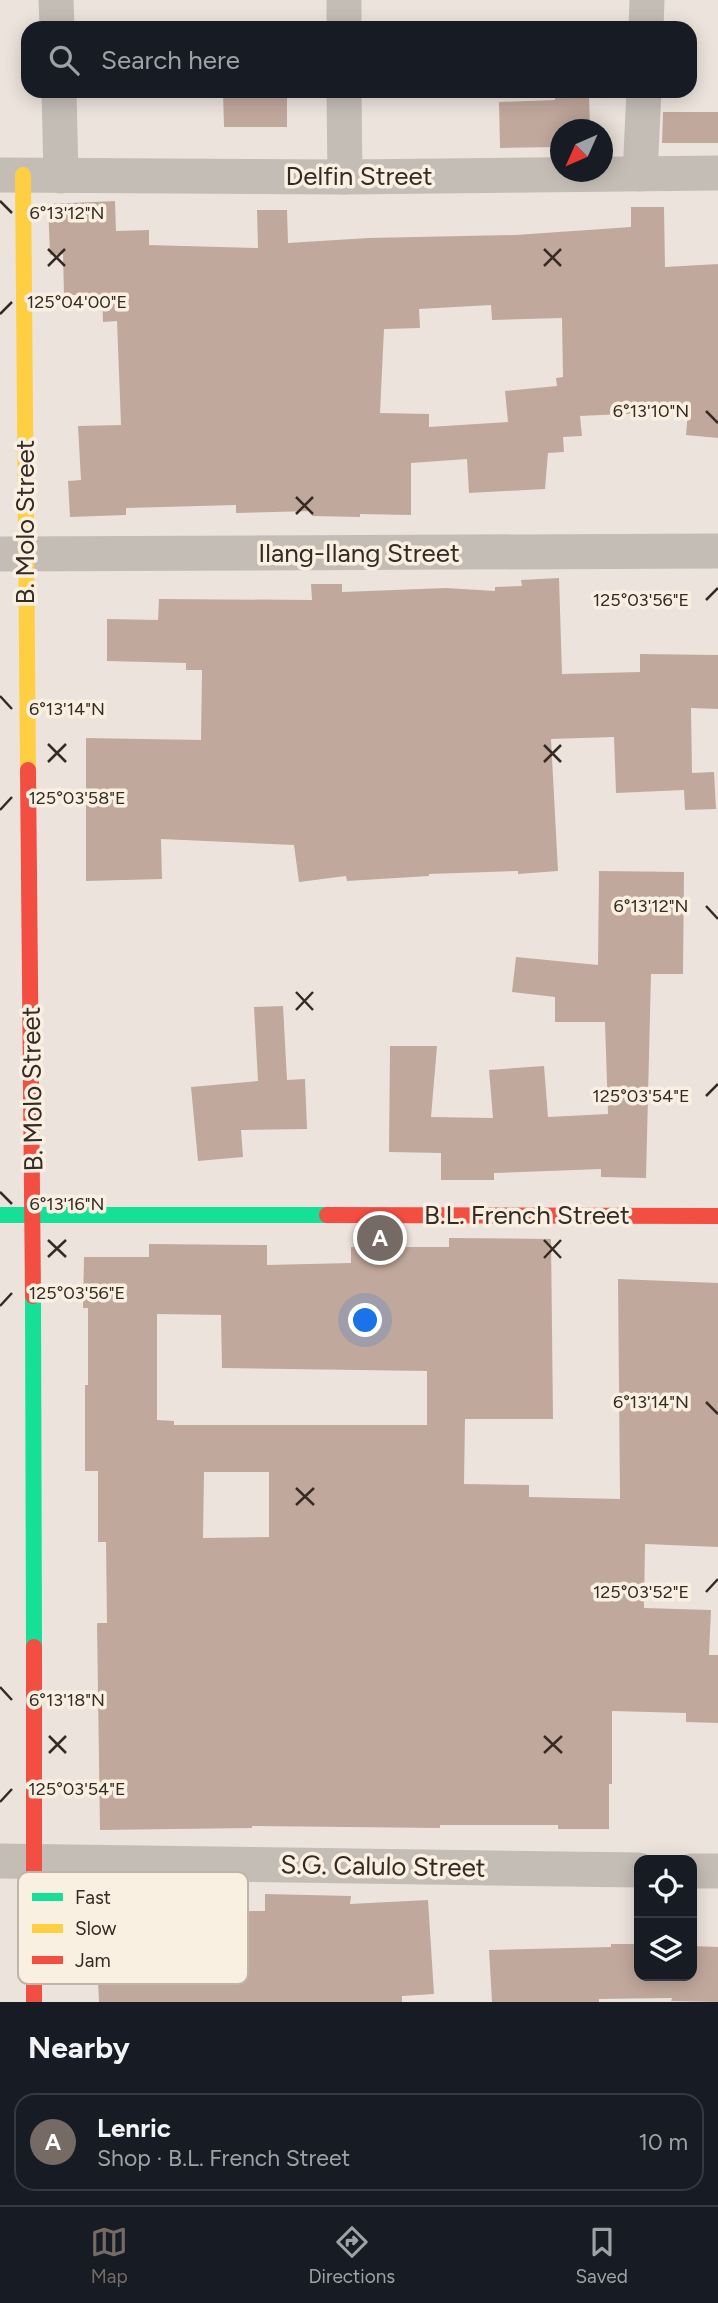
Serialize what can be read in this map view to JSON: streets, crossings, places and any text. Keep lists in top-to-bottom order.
{
  "streets": {
    "street": [
      "Delfin Street",
      "B. Molo Street",
      "Ilang-Ilang Street",
      "B.L. French Street",
      "S.G. Calulo Street"
    ]
  },
  "crossings": [
    ["Delfin Street", "B. Molo Street"],
    ["B. Molo Street", "Ilang-Ilang Street"],
    ["B. Molo Street", "B.L. French Street"],
    ["B. Molo Street", "S.G. Calulo Street"]
  ],
  "legend": ["Fast", "Slow", "Jam"],
  "north": "bottom left",
  "page": {
    "search": "Search here",
    "pins": "A",
    "heading": "Nearby",
    "list": [
      {
        "mark": "A",
        "name": "Lenric",
        "note": "Shop · B.L. French Street",
        "value": "10 m"
      }
    ],
    "nav": ["Map", "Directions", "Saved"]
  },
  "coordinates": [
    "6°13'12\"N",
    "125°04'00\"E",
    "6°13'10\"N",
    "125°03'56\"E",
    "6°13'14\"N",
    "125°03'58\"E",
    "125°03'54\"E",
    "6°13'16\"N",
    "125°03'52\"E",
    "6°13'18\"N"
  ]
}
